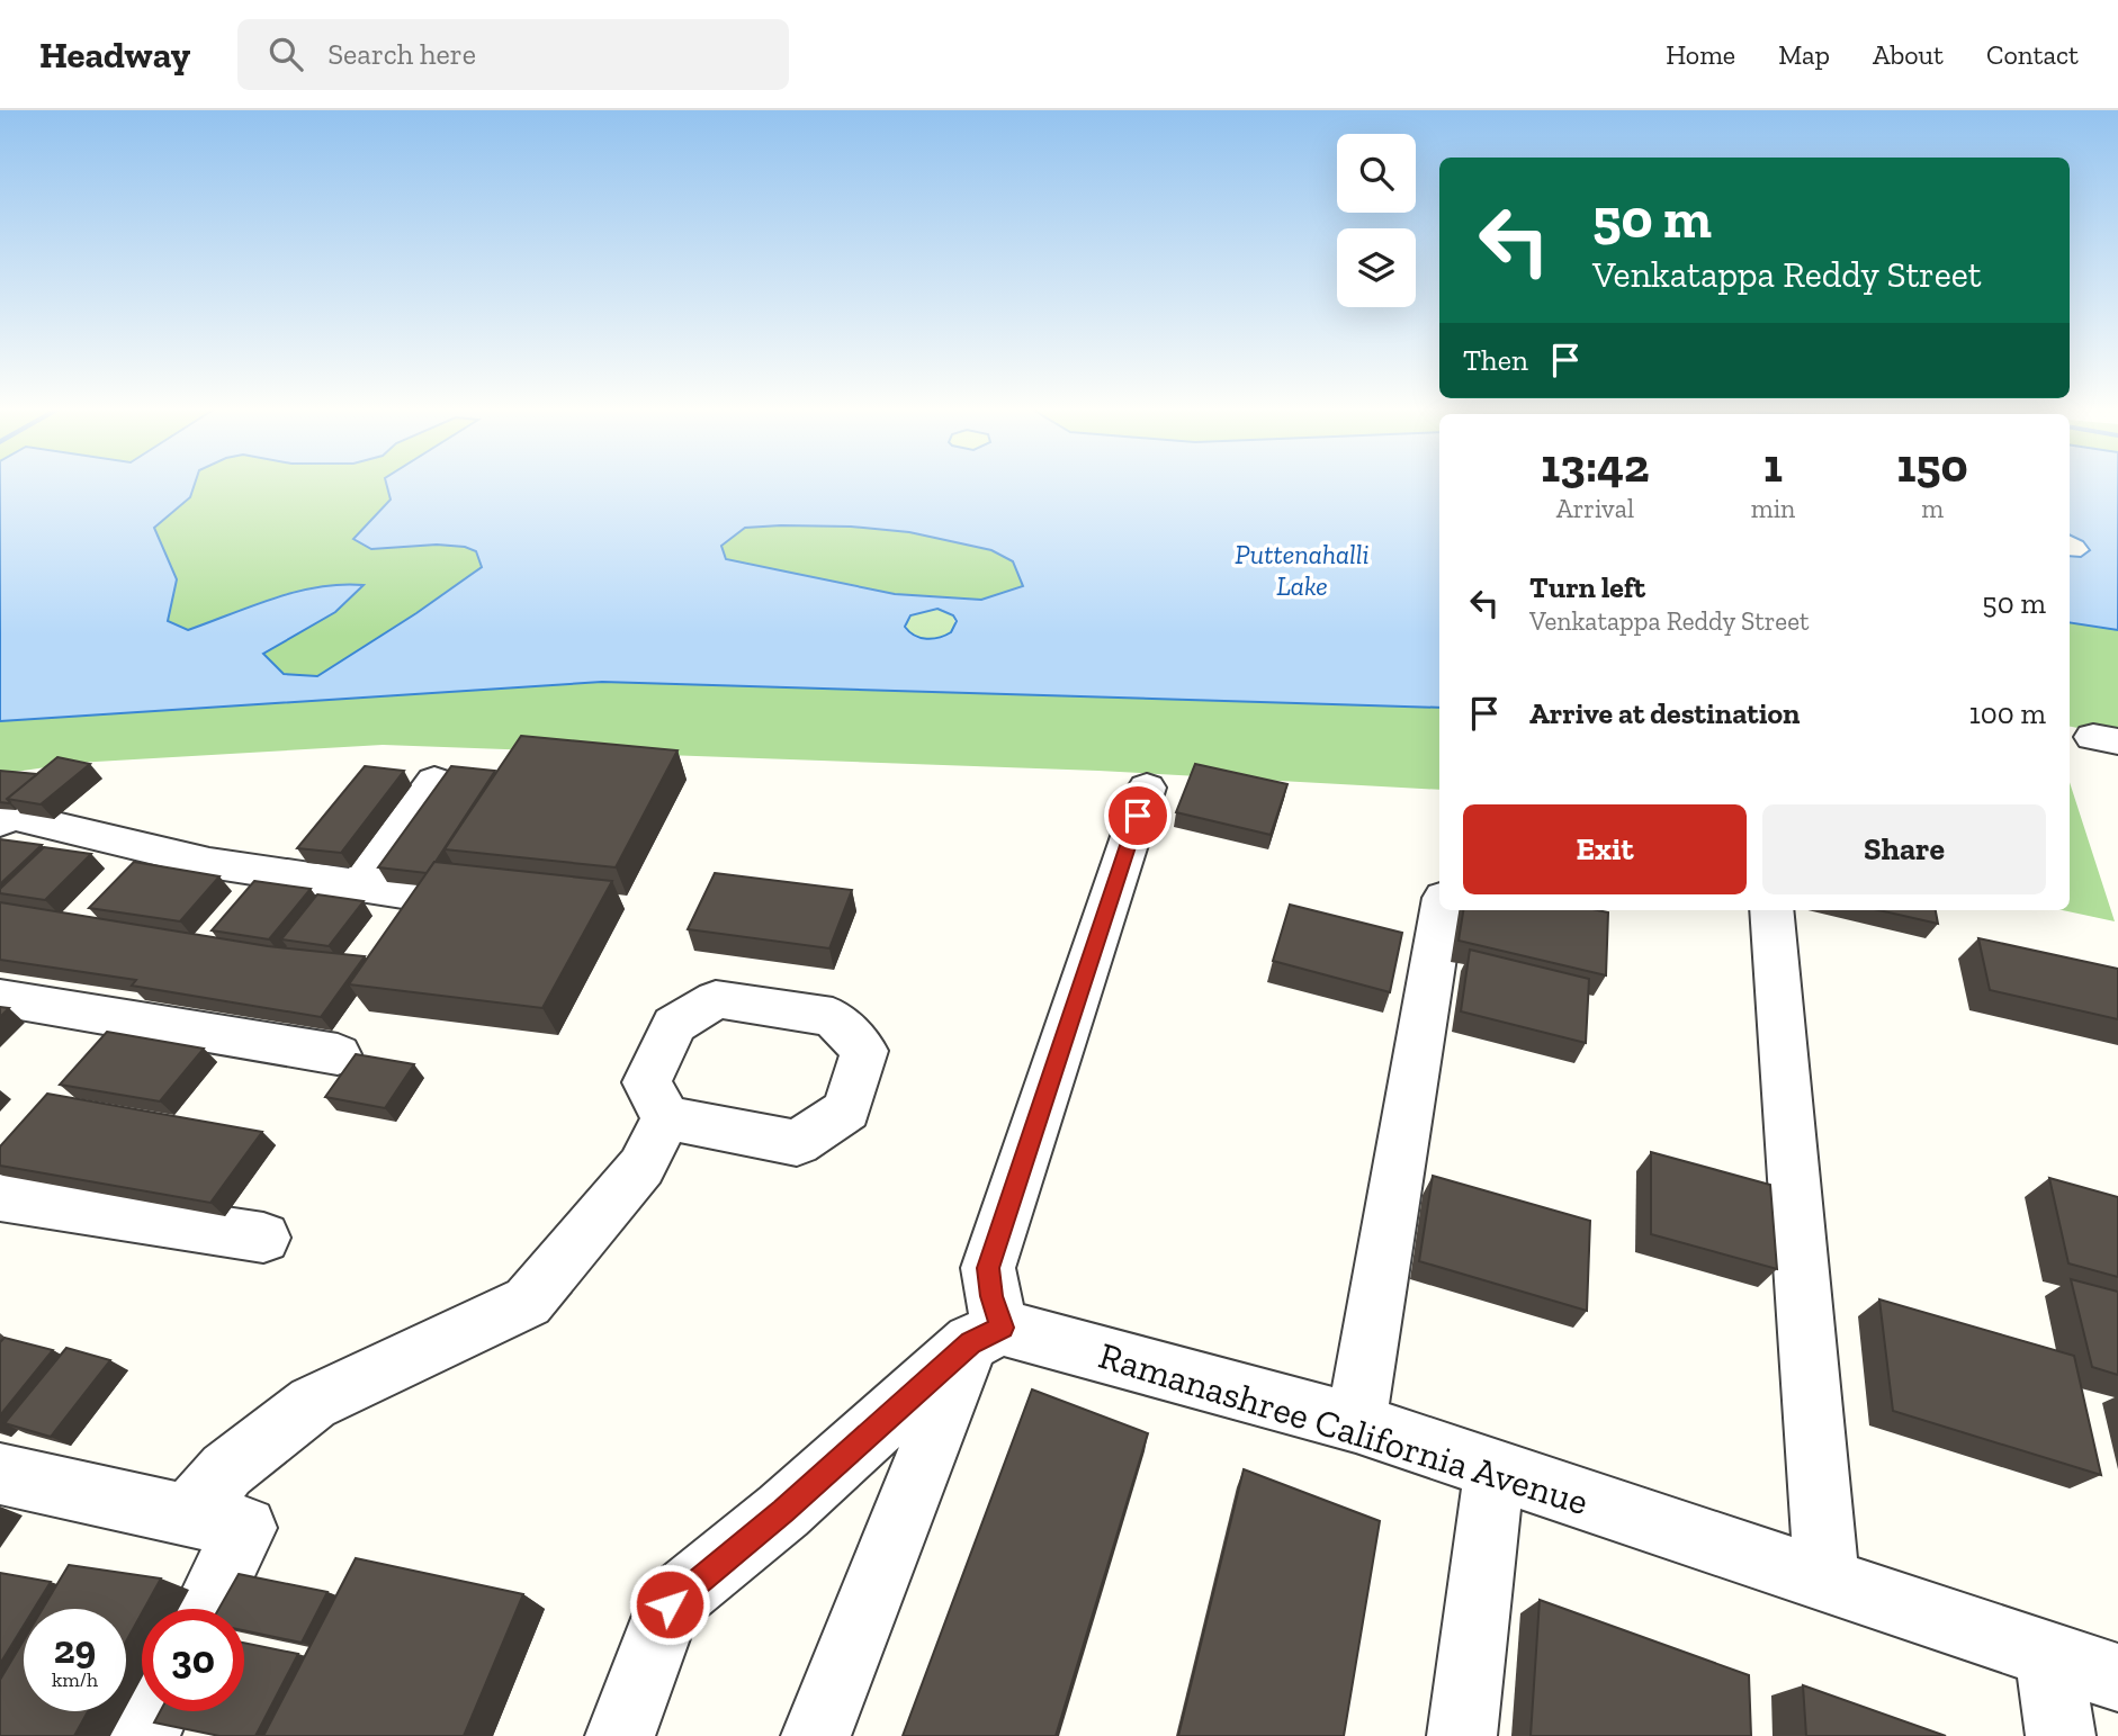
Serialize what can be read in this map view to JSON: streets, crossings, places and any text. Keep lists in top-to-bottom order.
{
  "streets": {
    "street": ["Ramanashree California Avenue"]
  },
  "water": ["Puttenahalli Lake"],
  "page": {
    "header": "Headway",
    "search": "Search here",
    "nav": [
      "Home",
      "Map",
      "About",
      "Contact"
    ],
    "turn": ["50 m", "Venkatappa Reddy Street"],
    "then": "Then",
    "eta": [
      "13:42",
      "Arrival",
      "1",
      "min",
      "150",
      "m"
    ],
    "list": [
      {
        "name": "Turn left",
        "note": "Venkatappa Reddy Street",
        "value": "50 m"
      },
      {
        "name": "Arrive at destination",
        "value": "100 m"
      }
    ],
    "buttons": ["Exit", "Share"],
    "speed": "29 km/h",
    "limit": "30"
  }
}
